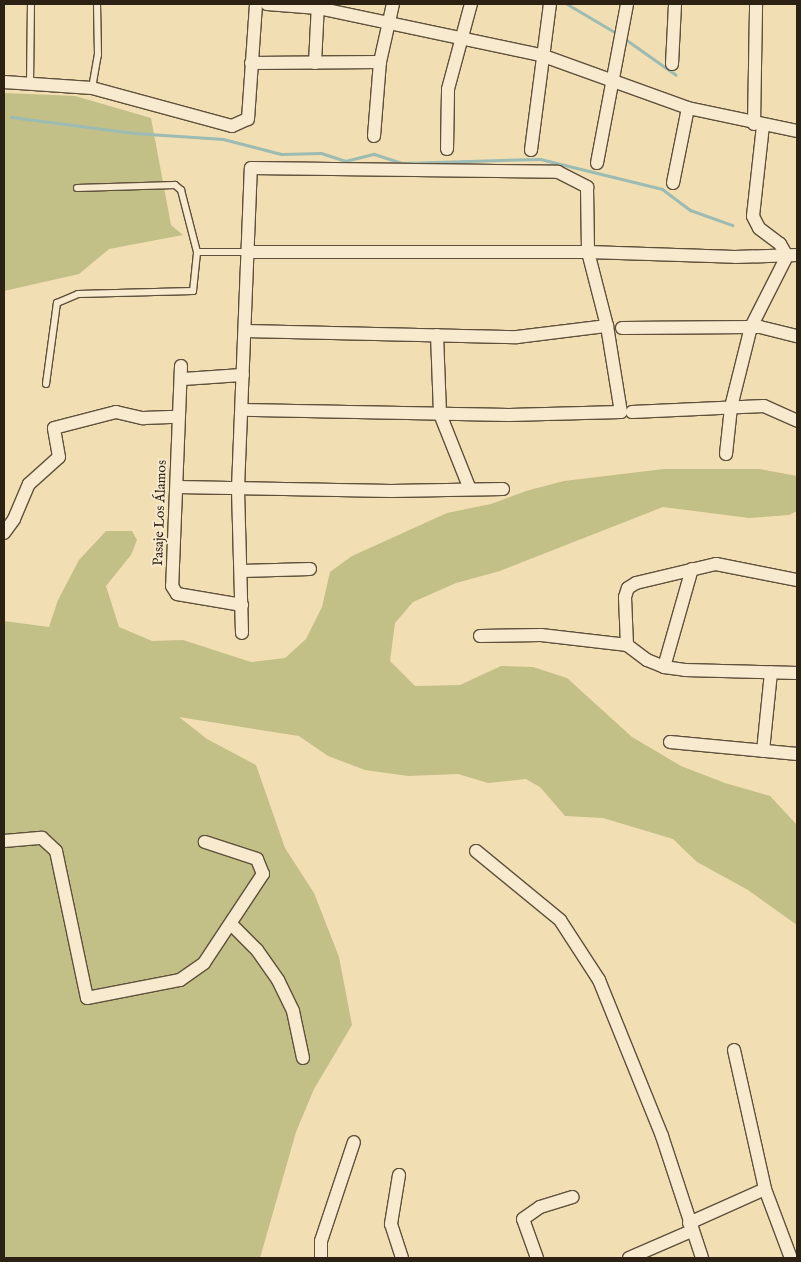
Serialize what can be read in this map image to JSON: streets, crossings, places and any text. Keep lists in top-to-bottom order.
{
  "streets": {
    "street": ["Pasaje Los Álamos"]
  }
}
